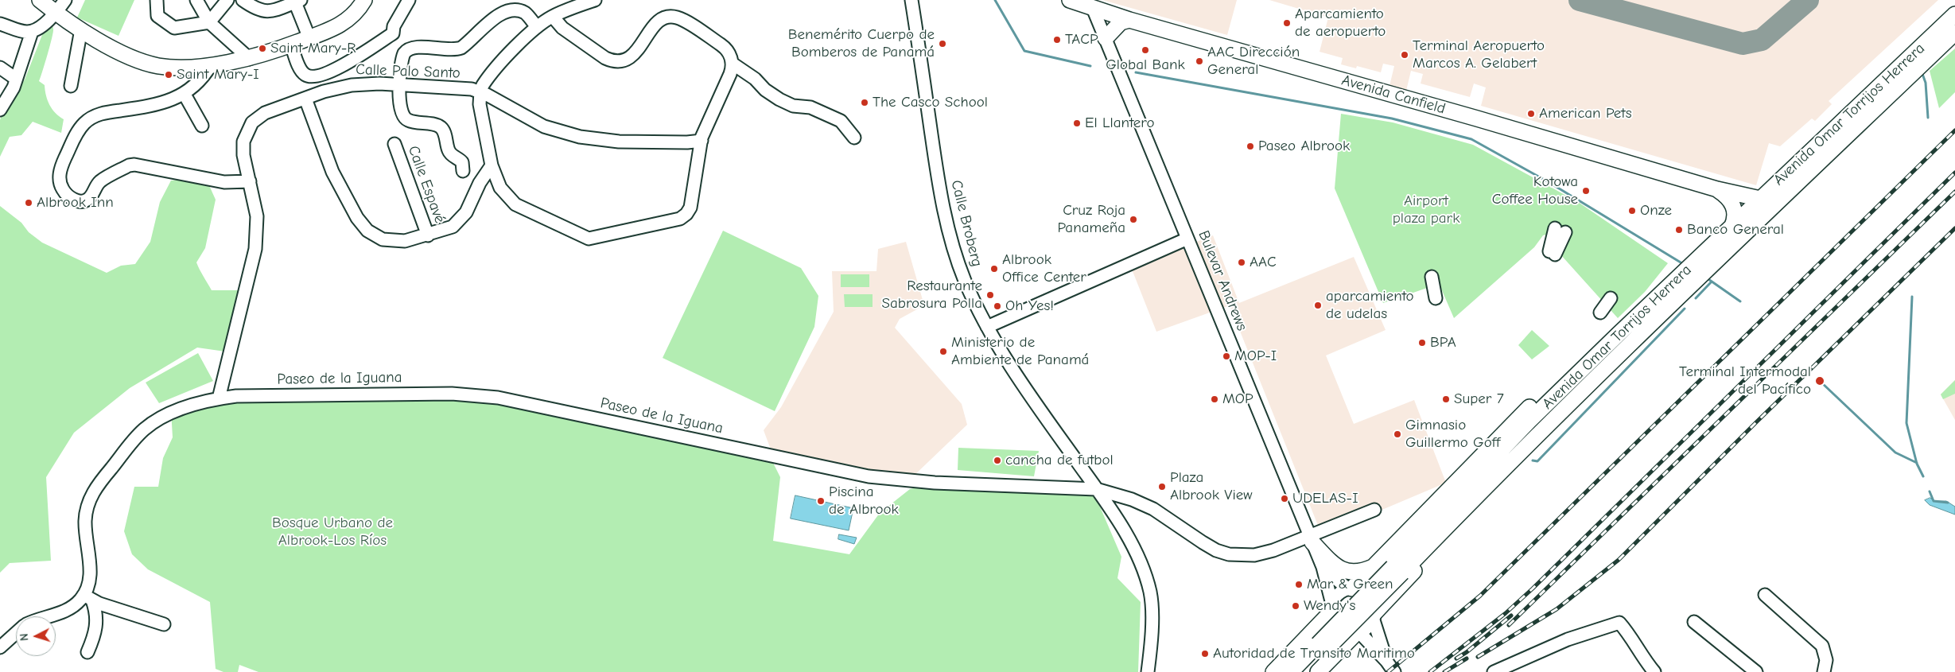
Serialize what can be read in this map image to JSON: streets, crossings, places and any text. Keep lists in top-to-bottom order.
{
  "streets": {
    "main road": ["Avenida Canfield", "Avenida Omar Torrijos Herrera"],
    "street": [
      "Calle Palo Santo",
      "Calle Espavé",
      "Calle Broberg",
      "Bulevar Andrews",
      "Paseo de la Iguana"
    ]
  },
  "crossings": [
    ["Calle Palo Santo", "Paseo de la Iguana"],
    ["Avenida Canfield", "Avenida Omar Torrijos Herrera"],
    ["Avenida Canfield", "Bulevar Andrews"],
    ["Calle Broberg", "Paseo de la Iguana"],
    ["Bulevar Andrews", "Paseo de la Iguana"]
  ],
  "parks": ["Airport plaza park", "Bosque Urbano de Albrook-Los Ríos"],
  "places": [
    "Aparcamiento de aeropuerto",
    "TACP",
    "Benemérito Cuerpo de Bomberos de Panamá",
    "Saint Mary-R",
    "Global Bank",
    "Terminal Aeropuerto Marcos A. Gelabert",
    "AAC Dirección General",
    "Saint Mary-I",
    "The Casco School",
    "American Pets",
    "El Llantero",
    "Paseo Albrook",
    "Kotowa Coffee House",
    "Albrook Inn",
    "Onze",
    "Cruz Roja Panameña",
    "Banco General",
    "AAC",
    "Albrook Office Center",
    "Restaurante Sabrosura Polla",
    "aparcamiento de udelas",
    "Oh Yes!",
    "BPA",
    "Ministerio de Ambiente de Panamá",
    "MOP-I",
    "Terminal Intermodal del Pacífico",
    "MOP",
    "Super 7",
    "Gimnasio Guillermo Goff",
    "cancha de futbol",
    "Plaza Albrook View",
    "UDELAS-I",
    "Piscina de Albrook",
    "Mar & Green",
    "Wendy's",
    "Autoridad de Transito Maritimo"
  ],
  "north": "left"
}
